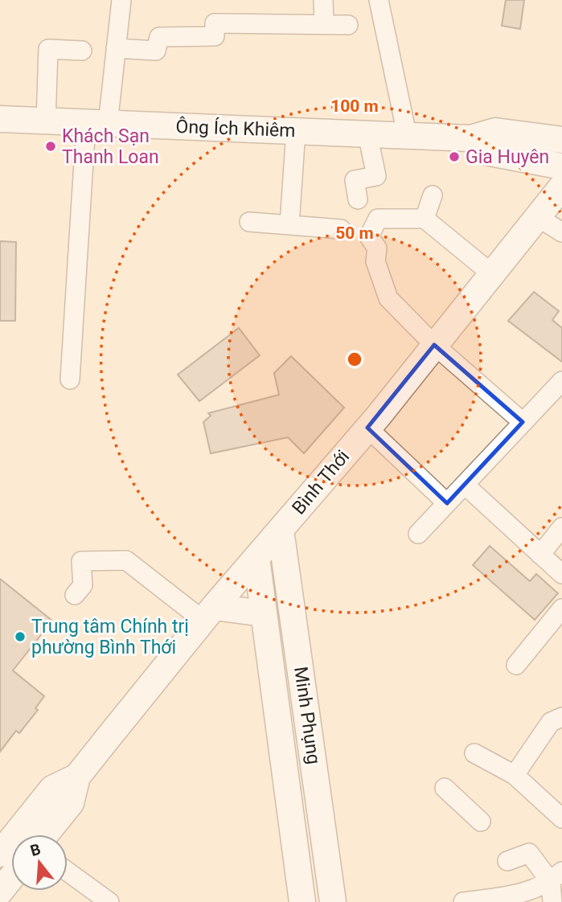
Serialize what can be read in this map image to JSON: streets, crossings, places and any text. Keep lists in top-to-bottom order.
{
  "streets": {
    "main road": ["Ông Ích Khiêm", "Bình Thới", "Minh Phụng"]
  },
  "crossings": [
    ["Bình Thới", "Minh Phụng"]
  ],
  "places": ["Khách Sạn Thanh Loan", "Gia Huyên", "Trung tâm Chính trị phường Bình Thới"],
  "north": "top",
  "rings": ["100 m", "50 m"]
}
